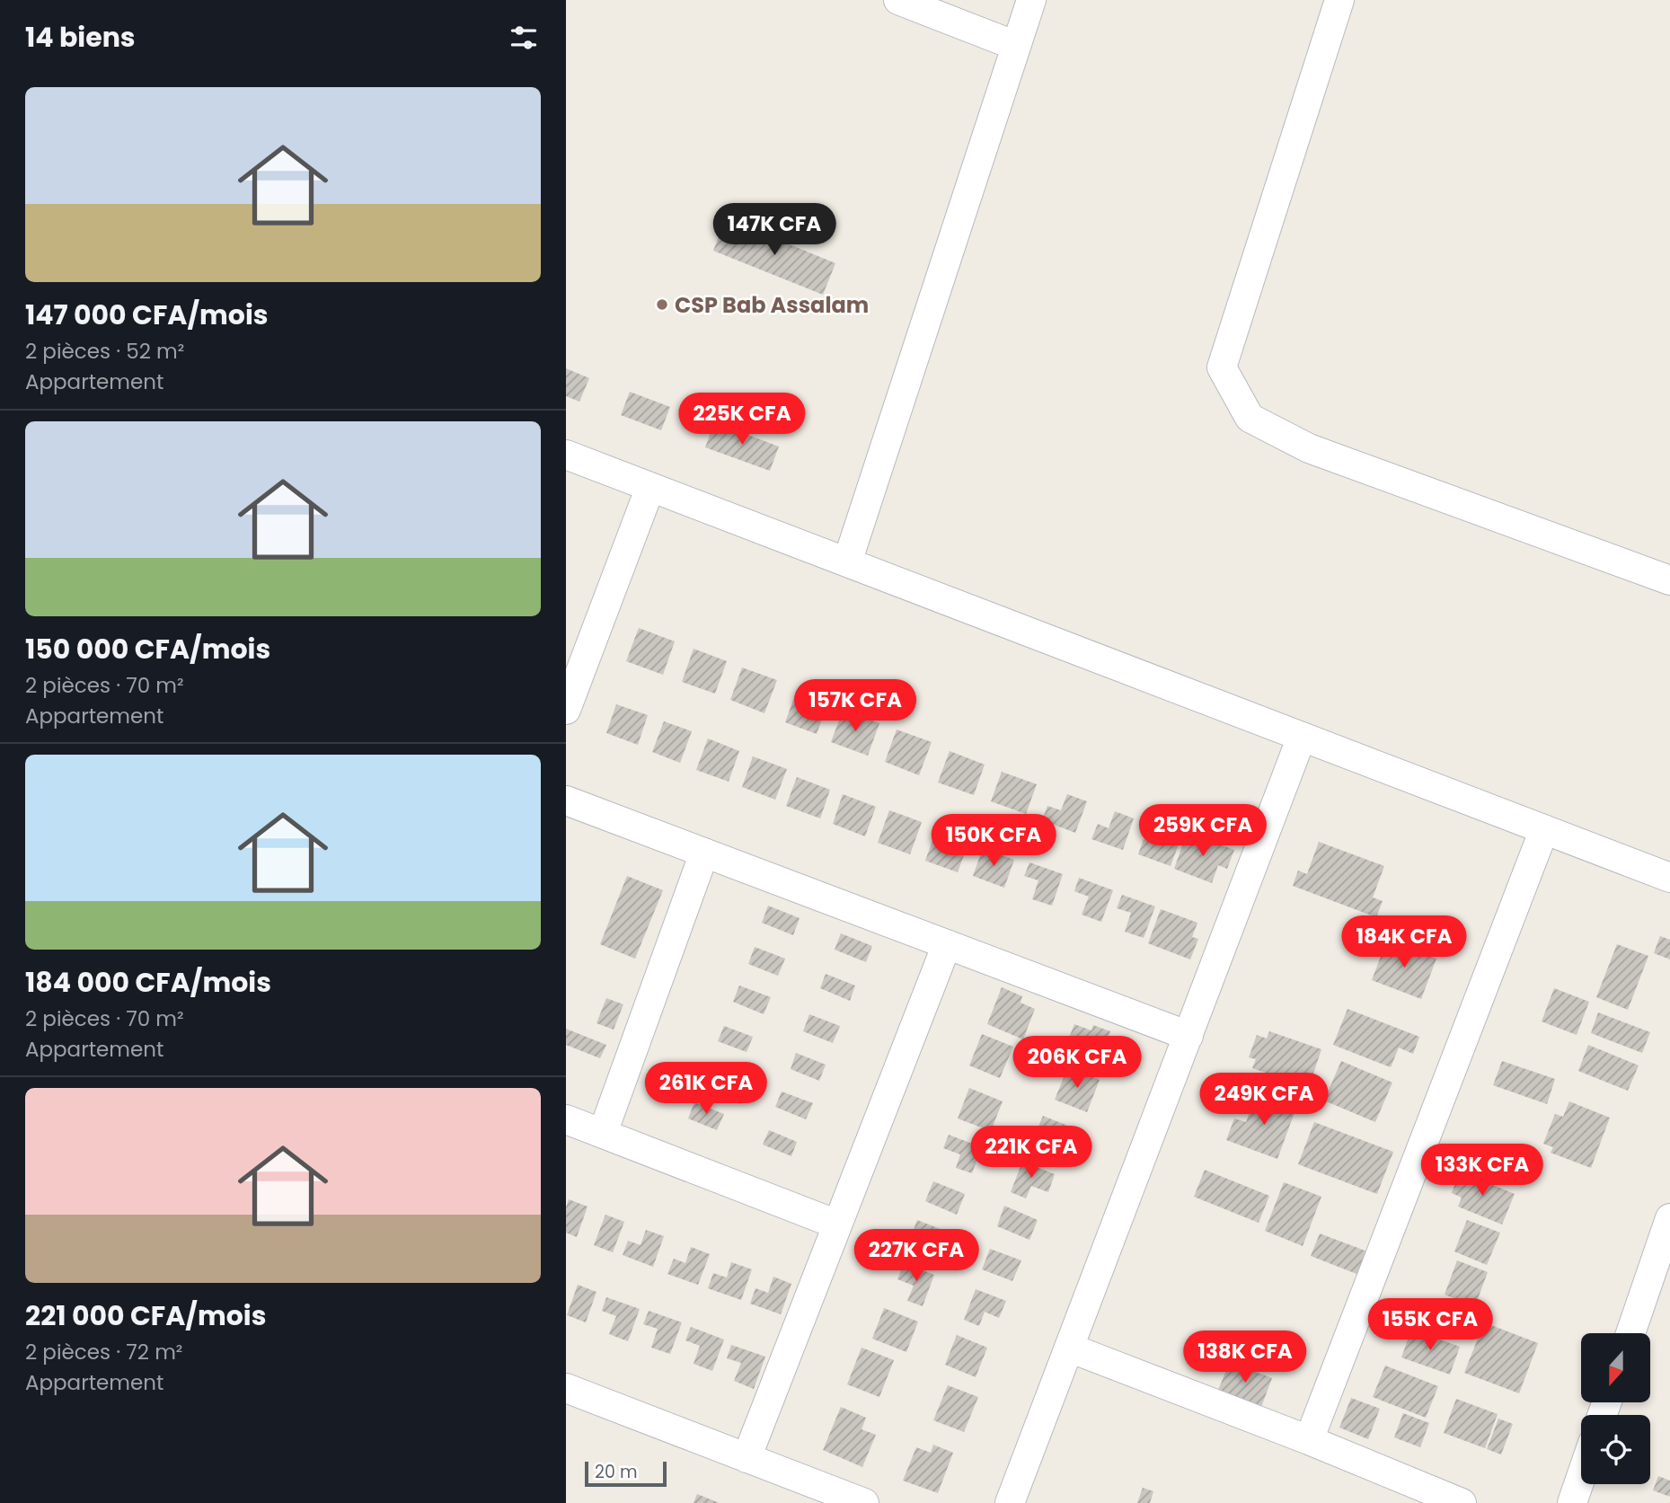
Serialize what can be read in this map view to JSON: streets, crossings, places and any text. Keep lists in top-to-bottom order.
{
  "places": ["CSP Bab Assalam"],
  "scale_bar": "20 m",
  "north": "bottom",
  "page": {
    "heading": "14 biens",
    "list": [
      {
        "name": "147 000 CFA/mois",
        "note": "2 pièces · 52 m² · Appartement"
      },
      {
        "name": "150 000 CFA/mois",
        "note": "2 pièces · 70 m² · Appartement"
      },
      {
        "name": "184 000 CFA/mois",
        "note": "2 pièces · 70 m² · Appartement"
      },
      {
        "name": "221 000 CFA/mois",
        "note": "2 pièces · 72 m² · Appartement"
      }
    ],
    "price": [
      "147K CFA",
      "225K CFA",
      "157K CFA",
      "259K CFA",
      "150K CFA",
      "184K CFA",
      "206K CFA",
      "261K CFA",
      "249K CFA",
      "221K CFA",
      "133K CFA",
      "227K CFA",
      "155K CFA",
      "138K CFA"
    ],
    "scale": "20 m"
  }
}
